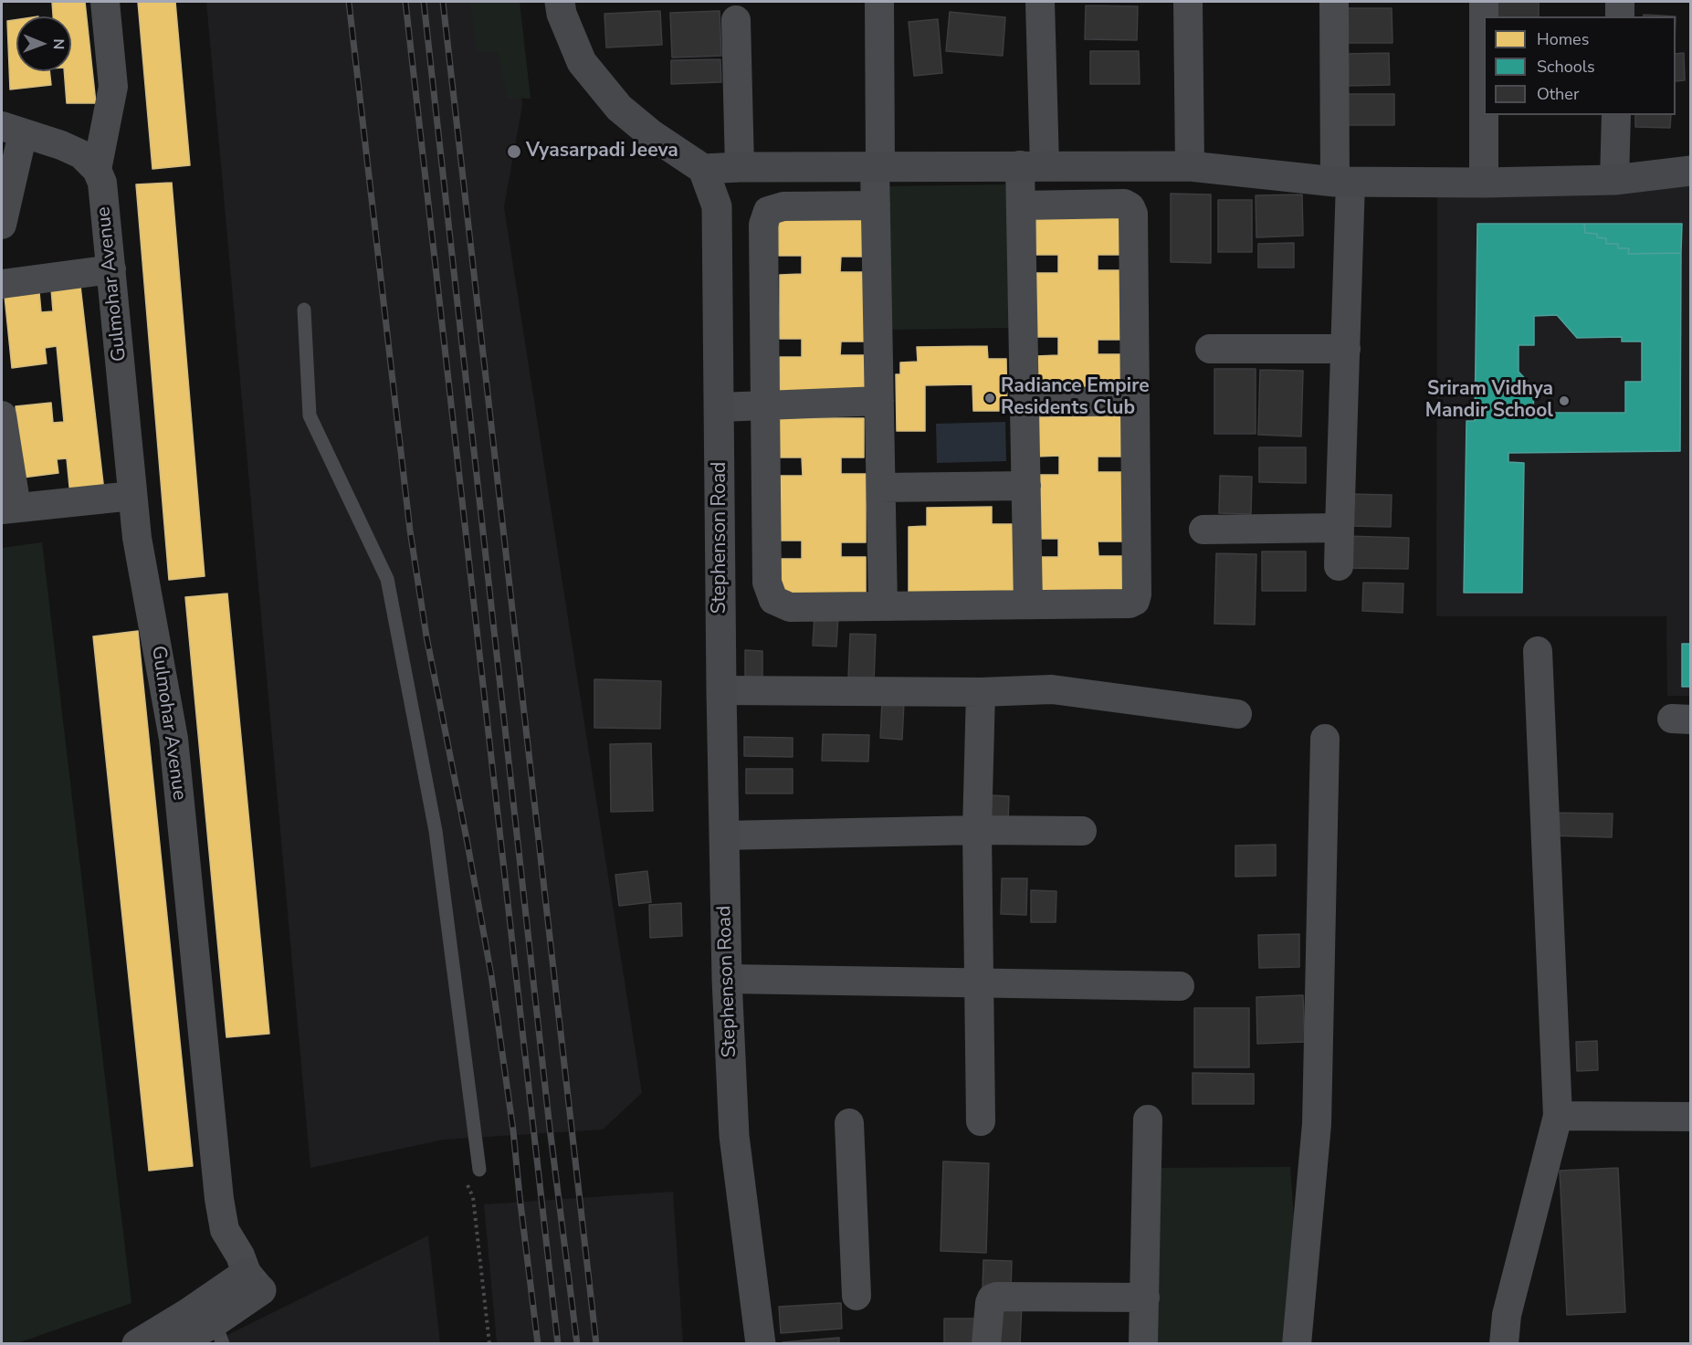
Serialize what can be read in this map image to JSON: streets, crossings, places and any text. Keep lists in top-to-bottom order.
{
  "streets": {
    "main road": ["Stephenson Road"],
    "street": ["Gulmohar Avenue"]
  },
  "places": ["Vyasarpadi Jeeva", "Radiance Empire Residents Club", "Sriram Vidhya Mandir School"],
  "legend": ["Homes", "Schools", "Other"],
  "north": "right"
}
